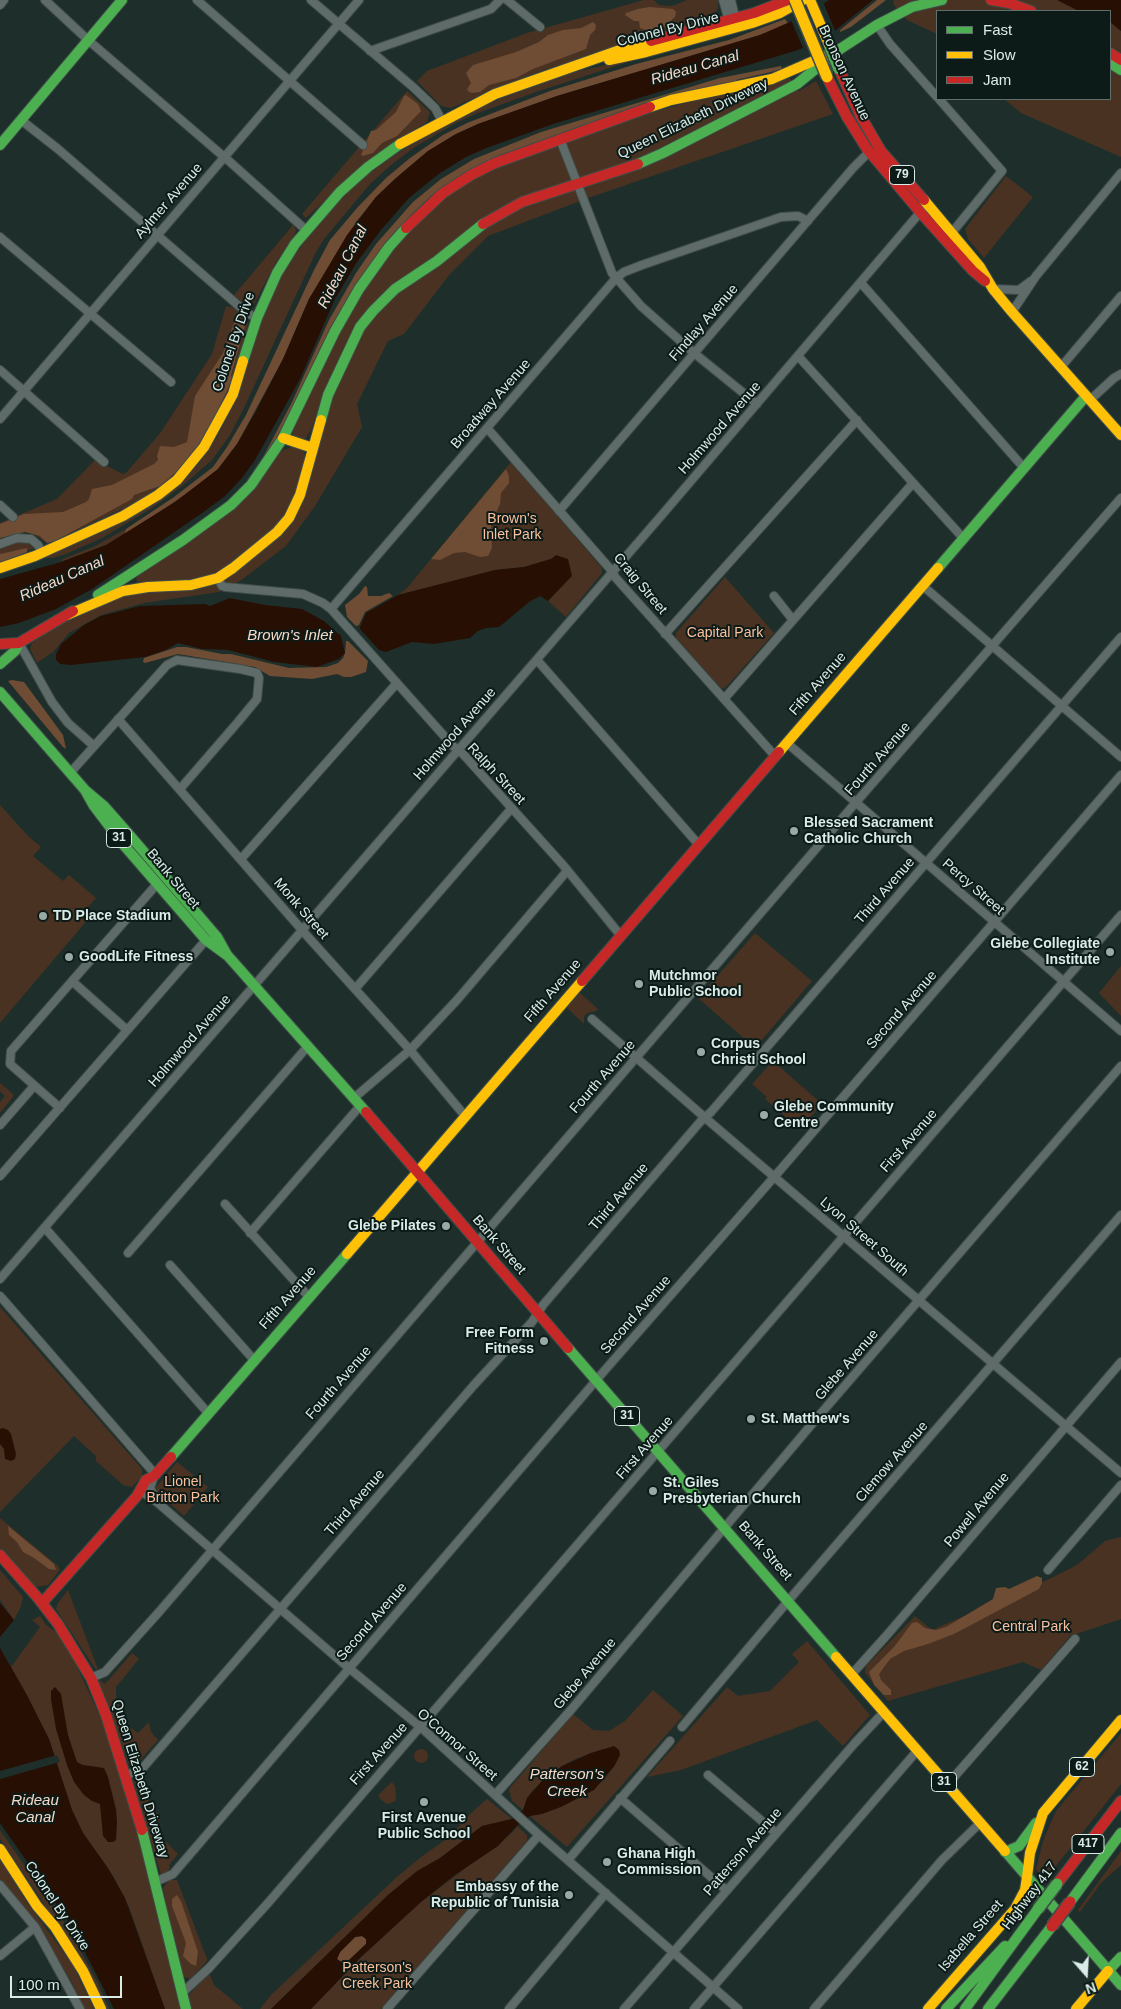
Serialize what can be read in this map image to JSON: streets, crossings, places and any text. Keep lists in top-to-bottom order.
{
  "streets": {
    "main road": [
      "Colonel By Drive",
      "Bronson Avenue",
      "Queen Elizabeth Driveway",
      "79",
      "Fifth Avenue",
      "31",
      "Bank Street",
      "62",
      "417",
      "Highway 417",
      "Isabella Street"
    ],
    "street": [
      "Aylmer Avenue",
      "Findlay Avenue",
      "Broadway Avenue",
      "Holmwood Avenue",
      "Craig Street",
      "Fourth Avenue",
      "Ralph Street",
      "Percy Street",
      "Third Avenue",
      "Monk Street",
      "Second Avenue",
      "First Avenue",
      "Lyon Street South",
      "Glebe Avenue",
      "Clemow Avenue",
      "Powell Avenue",
      "O'Connor Street",
      "Patterson Avenue"
    ]
  },
  "crossings": [
    ["Bronson Avenue", "Findlay Avenue"],
    ["Bronson Avenue", "Holmwood Avenue"],
    ["Bronson Avenue", "Fifth Avenue"],
    ["Queen Elizabeth Driveway", "Fifth Avenue"],
    ["Queen Elizabeth Driveway", "Fourth Avenue"],
    ["Queen Elizabeth Driveway", "Third Avenue"],
    ["Queen Elizabeth Driveway", "Second Avenue"],
    ["Queen Elizabeth Driveway", "First Avenue"],
    ["Findlay Avenue", "Broadway Avenue"],
    ["Findlay Avenue", "Craig Street"],
    ["Broadway Avenue", "Craig Street"],
    ["Broadway Avenue", "Ralph Street"],
    ["Holmwood Avenue", "Craig Street"],
    ["Holmwood Avenue", "Ralph Street"],
    ["Holmwood Avenue", "Bank Street"],
    ["Holmwood Avenue", "Monk Street"],
    ["Craig Street", "Fifth Avenue"],
    ["Fifth Avenue", "Ralph Street"],
    ["Fifth Avenue", "Bank Street"],
    ["Fifth Avenue", "Percy Street"],
    ["Fifth Avenue", "Monk Street"],
    ["Fifth Avenue", "O'Connor Street"],
    ["Fourth Avenue", "Bank Street"],
    ["Fourth Avenue", "Percy Street"],
    ["Fourth Avenue", "Lyon Street South"],
    ["Fourth Avenue", "O'Connor Street"],
    ["Bank Street", "Third Avenue"],
    ["Bank Street", "Second Avenue"],
    ["Bank Street", "First Avenue"],
    ["Bank Street", "Glebe Avenue"],
    ["Bank Street", "Clemow Avenue"],
    ["Bank Street", "Powell Avenue"],
    ["Bank Street", "62"],
    ["Bank Street", "Patterson Avenue"],
    ["Bank Street", "Isabella Street"],
    ["Percy Street", "Third Avenue"],
    ["Percy Street", "Second Avenue"],
    ["Percy Street", "First Avenue"],
    ["Third Avenue", "Lyon Street South"],
    ["Third Avenue", "O'Connor Street"],
    ["Second Avenue", "Lyon Street South"],
    ["Second Avenue", "O'Connor Street"],
    ["First Avenue", "Lyon Street South"],
    ["First Avenue", "O'Connor Street"],
    ["Lyon Street South", "Glebe Avenue"],
    ["Lyon Street South", "Clemow Avenue"],
    ["Lyon Street South", "Powell Avenue"],
    ["Glebe Avenue", "O'Connor Street"],
    ["O'Connor Street", "Patterson Avenue"],
    ["62", "Isabella Street"]
  ],
  "water": ["Rideau Canal", "Brown's Inlet", "Patterson's Creek"],
  "parks": [
    "Brown's Inlet Park",
    "Capital Park",
    "Lionel Britton Park",
    "Central Park",
    "Patterson's Creek Park"
  ],
  "places": [
    "Blessed Sacrament Catholic Church",
    "TD Place Stadium",
    "Glebe Collegiate Institute",
    "GoodLife Fitness",
    "Mutchmor Public School",
    "Corpus Christi School",
    "Glebe Community Centre",
    "Glebe Pilates",
    "Free Form Fitness",
    "St. Matthew's",
    "St. Giles Presbyterian Church",
    "First Avenue Public School",
    "Ghana High Commission",
    "Embassy of the Republic of Tunisia"
  ],
  "legend": ["Fast", "Slow", "Jam"],
  "scale_bar": "100 m",
  "north": "bottom"
}
